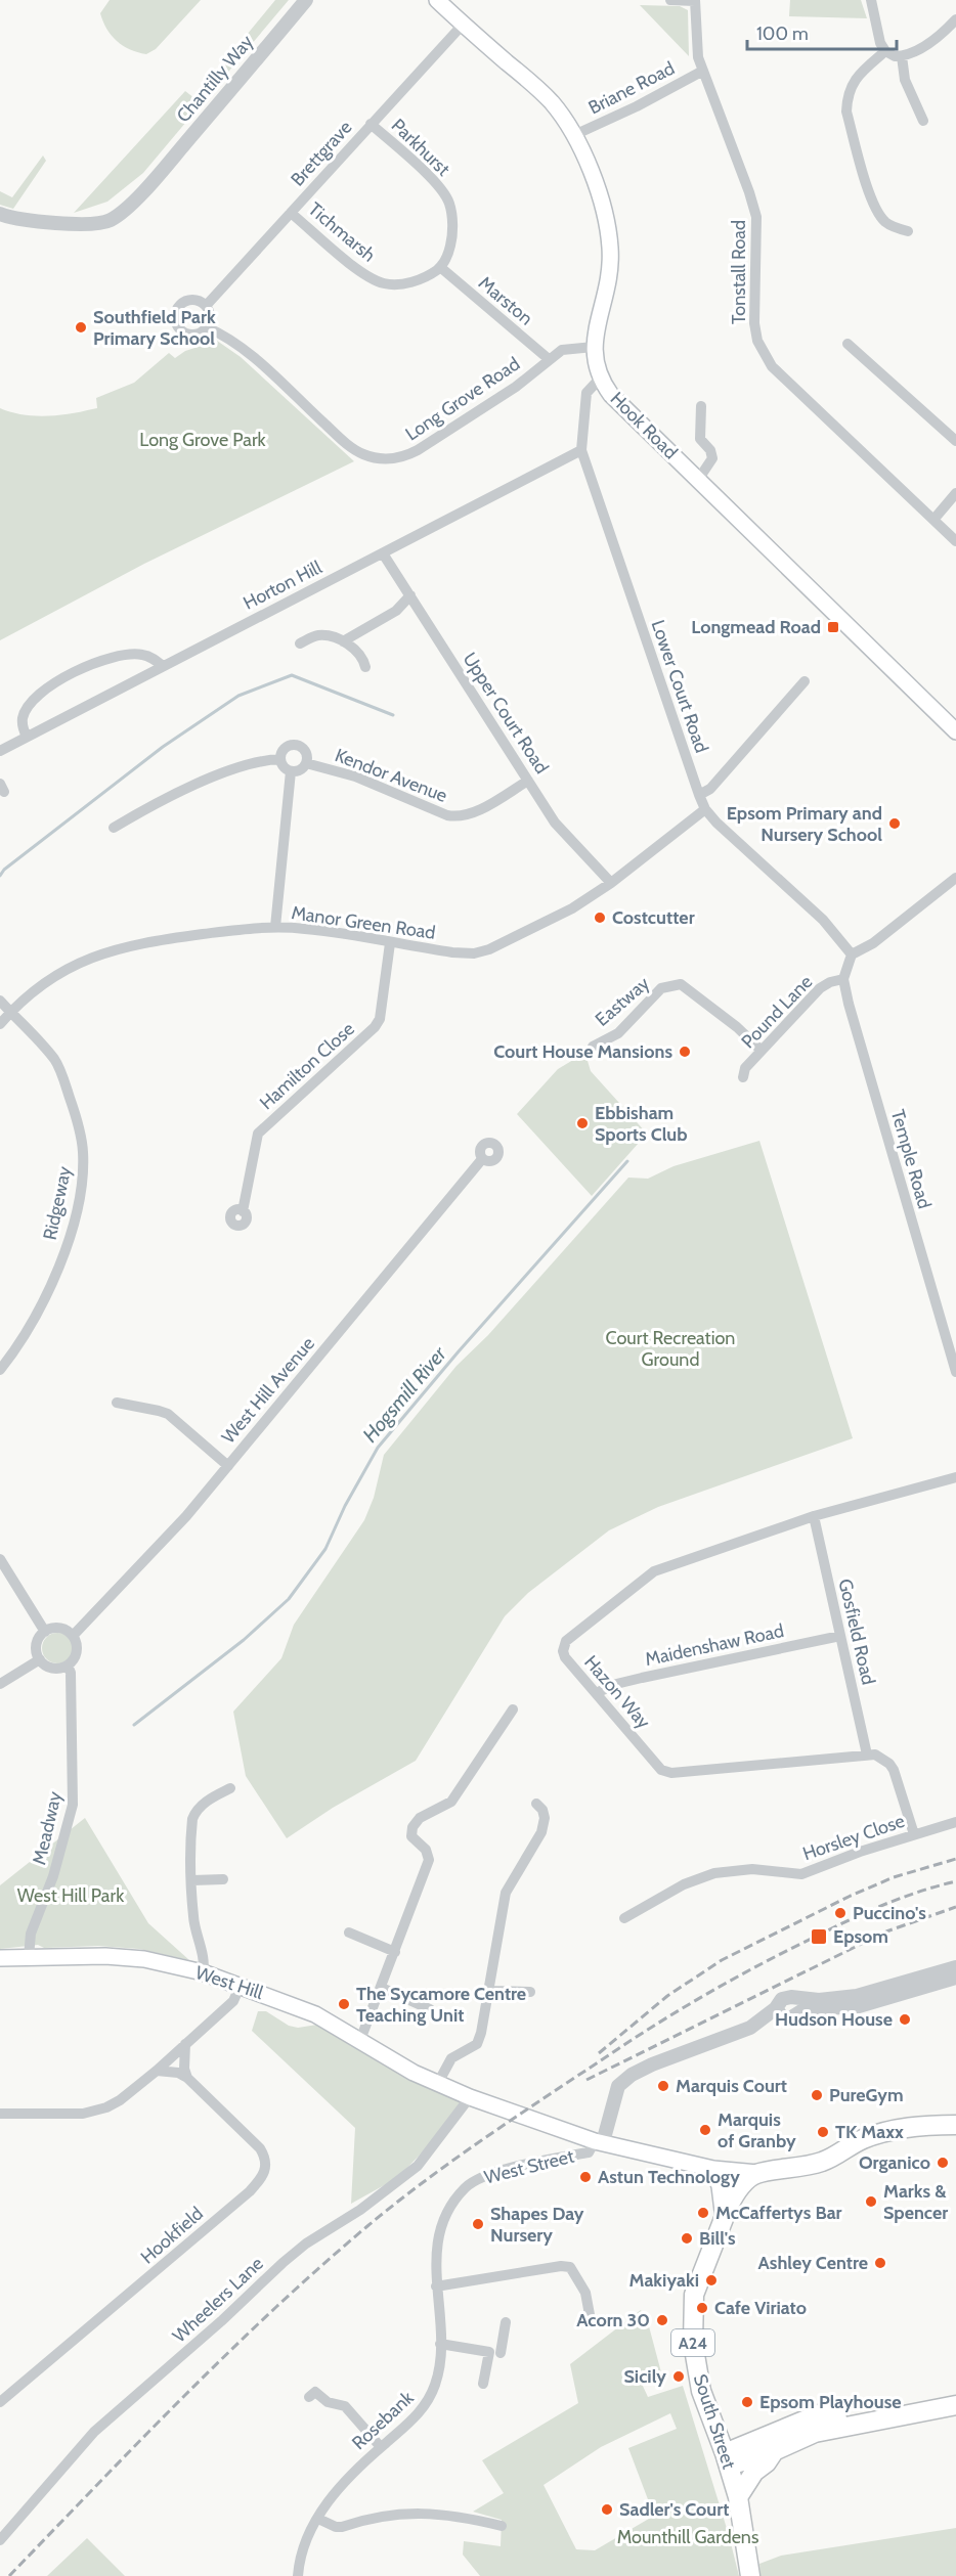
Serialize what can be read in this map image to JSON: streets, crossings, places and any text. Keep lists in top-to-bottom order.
{
  "streets": {
    "highway": ["A24", "South Street"],
    "main road": ["Hook Road", "West Hill"],
    "street": [
      "Chantilly Way",
      "Briane Road",
      "Parkhurst",
      "Brettgrave",
      "Tichmarsh",
      "Tonstall Road",
      "Marston",
      "Long Grove Road",
      "Horton Hill",
      "Lower Court Road",
      "Upper Court Road",
      "Kendor Avenue",
      "Manor Green Road",
      "Eastway",
      "Pound Lane",
      "Hamilton Close",
      "Temple Road",
      "Ridgeway",
      "West Hill Avenue",
      "Gosfield Road",
      "Maidenshaw Road",
      "Hazon Way",
      "Meadway",
      "Horsley Close",
      "West Street",
      "Hookfield",
      "Wheelers Lane",
      "Rosebank"
    ]
  },
  "crossings": [
    ["Briane Road", "Tonstall Road"],
    ["Briane Road", "Hook Road"],
    ["Parkhurst", "Brettgrave"],
    ["Parkhurst", "Tichmarsh"],
    ["Parkhurst", "Marston"],
    ["Brettgrave", "Tichmarsh"],
    ["Brettgrave", "Long Grove Road"],
    ["Brettgrave", "Hook Road"],
    ["Tichmarsh", "Marston"],
    ["Marston", "Long Grove Road"],
    ["Long Grove Road", "Hook Road"],
    ["Hook Road", "Lower Court Road"],
    ["Horton Hill", "Lower Court Road"],
    ["Horton Hill", "Upper Court Road"],
    ["Lower Court Road", "Manor Green Road"],
    ["Upper Court Road", "Kendor Avenue"],
    ["Upper Court Road", "Manor Green Road"],
    ["Manor Green Road", "Hamilton Close"],
    ["Manor Green Road", "Ridgeway"],
    ["Eastway", "Pound Lane"],
    ["Pound Lane", "Temple Road"],
    ["West Hill Avenue", "Meadway"],
    ["Gosfield Road", "Maidenshaw Road"],
    ["Gosfield Road", "Hazon Way"],
    ["Maidenshaw Road", "Hazon Way"],
    ["Meadway", "West Hill"],
    ["West Hill", "West Street"],
    ["West Hill", "Wheelers Lane"],
    ["West Street", "Rosebank"]
  ],
  "water": ["Hogsmill River"],
  "parks": [
    "Long Grove Park",
    "Court Recreation Ground",
    "West Hill Park",
    "Mounthill Gardens"
  ],
  "places": {
    "other": [
      "Southfield Park Primary School",
      "Epsom Primary and Nursery School",
      "Costcutter",
      "Court House Mansions",
      "Ebbisham Sports Club",
      "Puccino's",
      "The Sycamore Centre Teaching Unit",
      "Hudson House",
      "Marquis Court",
      "PureGym",
      "Marquis of Granby",
      "TK Maxx",
      "Organico",
      "Astun Technology",
      "Marks & Spencer",
      "McCaffertys Bar",
      "Shapes Day Nursery",
      "Bill's",
      "Ashley Centre",
      "Makiyaki",
      "Cafe Viriato",
      "Acorn 30",
      "Sicily",
      "Epsom Playhouse",
      "Sadler's Court"
    ],
    "transit": ["Longmead Road", "Epsom"]
  },
  "scale_bar": "100 m"
}
